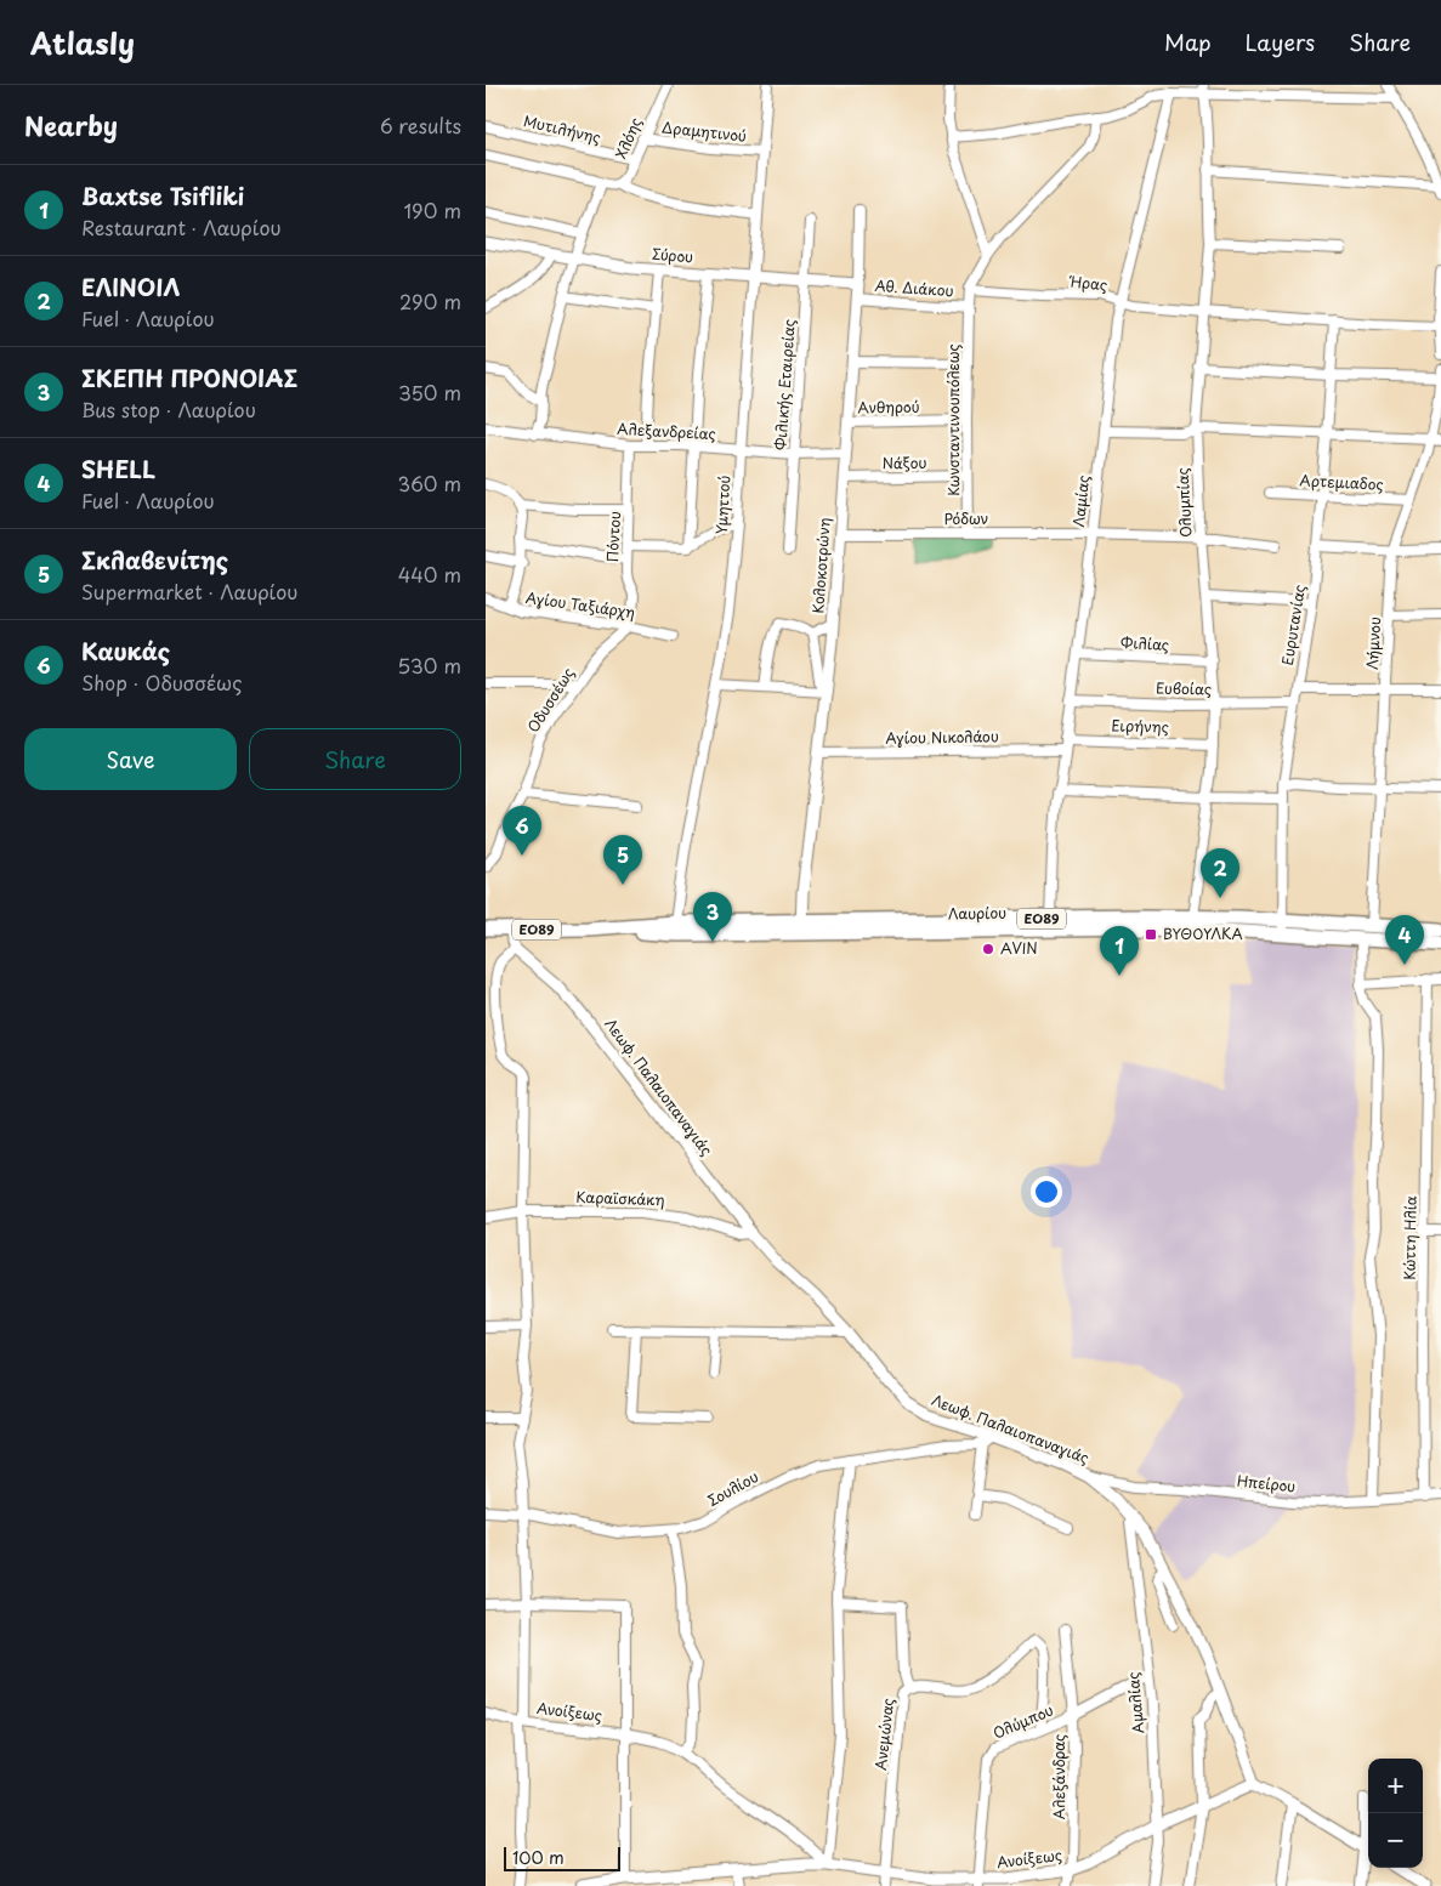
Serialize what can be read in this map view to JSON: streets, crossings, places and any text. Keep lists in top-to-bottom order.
{
  "streets": {
    "main road": ["Λαυρίου", "ΕΟ89"],
    "street": [
      "Μυτιλήνης",
      "Δραμητινού",
      "Χλόης",
      "Σύρου",
      "Ήρας",
      "Αθ. Διάκου",
      "Φιλικής Εταιρείας",
      "Ανθηρού",
      "Κωνσταντινουπόλεως",
      "Αλεξανδρείας",
      "Νάξου",
      "Αρτεμιαδος",
      "Λαμίας",
      "Ολυμπίας",
      "Υμηττού",
      "Ρόδων",
      "Πόντου",
      "Κολοκοτρώνη",
      "Αγίου Ταξιάρχη",
      "Ευρυτανίας",
      "Λήμνου",
      "Φιλίας",
      "Ευβοίας",
      "Οδυσσέως",
      "Ειρήνης",
      "Αγίου Νικολάου",
      "Λεωφ. Παλαιοπαναγιάς",
      "Καραϊσκάκη",
      "Κώττη Ηλία",
      "Ηπείρου",
      "Σουλίου",
      "Αμαλίας",
      "Ανοίξεως",
      "Ολύμπου",
      "Ανεμώνας",
      "Αλεξάνδρας"
    ]
  },
  "crossings": [
    ["Μυτιλήνης", "Χλόης"],
    ["Δραμητινού", "Χλόης"],
    ["Δραμητινού", "Υμηττού"],
    ["Σύρου", "Φιλικής Εταιρείας"],
    ["Σύρου", "Υμηττού"],
    ["Σύρου", "Κολοκοτρώνη"],
    ["Ήρας", "Κωνσταντινουπόλεως"],
    ["Ήρας", "Λαμίας"],
    ["Ήρας", "Ολυμπίας"],
    ["Ήρας", "Ευρυτανίας"],
    ["Αθ. Διάκου", "Κωνσταντινουπόλεως"],
    ["Αθ. Διάκου", "Κολοκοτρώνη"],
    ["Φιλικής Εταιρείας", "Αλεξανδρείας"],
    ["Ανθηρού", "Κωνσταντινουπόλεως"],
    ["Ανθηρού", "Κολοκοτρώνη"],
    ["Κωνσταντινουπόλεως", "Νάξου"],
    ["Κωνσταντινουπόλεως", "Ρόδων"],
    ["Αλεξανδρείας", "Υμηττού"],
    ["Αλεξανδρείας", "Πόντου"],
    ["Αλεξανδρείας", "Κολοκοτρώνη"],
    ["Νάξου", "Κολοκοτρώνη"],
    ["Αρτεμιαδος", "Ευρυτανίας"],
    ["Αρτεμιαδος", "Λήμνου"],
    ["Λαμίας", "Ρόδων"],
    ["Λαμίας", "Φιλίας"],
    ["Λαμίας", "Ευβοίας"],
    ["Λαμίας", "Ειρήνης"],
    ["Λαμίας", "Αγίου Νικολάου"],
    ["Λαμίας", "Λαυρίου"],
    ["Ολυμπίας", "Ρόδων"],
    ["Ολυμπίας", "Φιλίας"],
    ["Ολυμπίας", "Ευβοίας"],
    ["Ολυμπίας", "Ειρήνης"],
    ["Ολυμπίας", "Λαυρίου"],
    ["Υμηττού", "Λαυρίου"],
    ["Ρόδων", "Κολοκοτρώνη"],
    ["Πόντου", "Αγίου Ταξιάρχη"],
    ["Πόντου", "Οδυσσέως"],
    ["Κολοκοτρώνη", "Αγίου Νικολάου"],
    ["Κολοκοτρώνη", "Λαυρίου"],
    ["Αγίου Ταξιάρχη", "Οδυσσέως"],
    ["Ευρυτανίας", "Ευβοίας"],
    ["Ευρυτανίας", "Λαυρίου"],
    ["Λήμνου", "Λαυρίου"],
    ["Λεωφ. Παλαιοπαναγιάς", "Καραϊσκάκη"],
    ["Λεωφ. Παλαιοπαναγιάς", "Ηπείρου"],
    ["Λεωφ. Παλαιοπαναγιάς", "Σουλίου"],
    ["Λεωφ. Παλαιοπαναγιάς", "Αμαλίας"],
    ["Λεωφ. Παλαιοπαναγιάς", "Ανοίξεως"],
    ["Κώττη Ηλία", "Ηπείρου"],
    ["Αμαλίας", "Ανοίξεως"],
    ["Αμαλίας", "Ολύμπου"],
    ["Ανοίξεως", "Ολύμπου"],
    ["Ανοίξεως", "Ανεμώνας"],
    ["Ανοίξεως", "Αλεξάνδρας"],
    ["Ολύμπου", "Ανεμώνας"],
    ["Ολύμπου", "Αλεξάνδρας"]
  ],
  "places": {
    "transit": ["ΒΥΘΟΥΛΚΑ"],
    "other": ["AVIN"]
  },
  "scale_bar": "100 m",
  "page": {
    "header": "Atlasly",
    "nav": ["Map", "Layers", "Share"],
    "heading": ["Nearby", "6 results"],
    "list": [
      {
        "mark": "1",
        "name": "Baxtse Tsifliki",
        "note": "Restaurant · Λαυρίου",
        "value": "190 m"
      },
      {
        "mark": "2",
        "name": "ΕΛΙΝΟΙΛ",
        "note": "Fuel · Λαυρίου",
        "value": "290 m"
      },
      {
        "mark": "3",
        "name": "ΣΚΕΠΗ ΠΡΟΝΟΙΑΣ",
        "note": "Bus stop · Λαυρίου",
        "value": "350 m"
      },
      {
        "mark": "4",
        "name": "SHELL",
        "note": "Fuel · Λαυρίου",
        "value": "360 m"
      },
      {
        "mark": "5",
        "name": "Σκλαβενίτης",
        "note": "Supermarket · Λαυρίου",
        "value": "440 m"
      },
      {
        "mark": "6",
        "name": "Καυκάς",
        "note": "Shop · Οδυσσέως",
        "value": "530 m"
      }
    ],
    "buttons": ["Save", "Share"],
    "pins": [
      "6",
      "5",
      "2",
      "3",
      "4",
      "1"
    ],
    "map_buttons": ["+", "−"],
    "scale": "100 m"
  }
}
